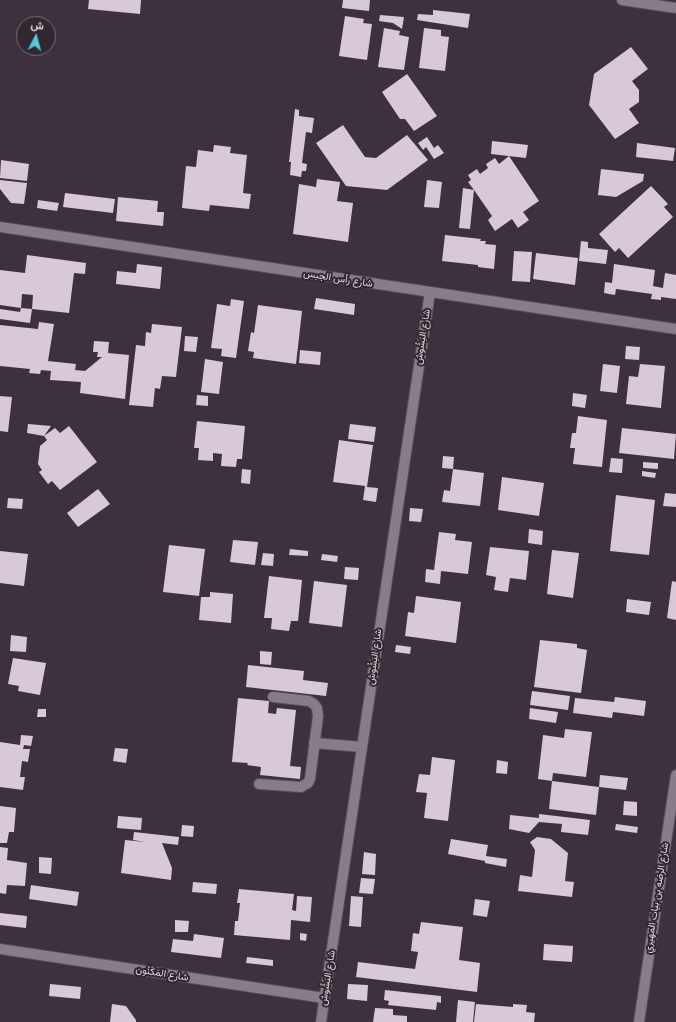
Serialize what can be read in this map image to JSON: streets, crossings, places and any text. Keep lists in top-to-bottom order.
{
  "streets": {
    "street": [
      "شارع رأس الجبس",
      "شارع البَشُوش",
      "شارع الرضه بن بيات المهيري",
      "شارع المَكْنُون"
    ]
  },
  "crossings": [
    ["شارع رأس الجبس", "شارع البَشُوش"],
    ["شارع البَشُوش", "شارع المَكْنُون"]
  ],
  "north": "top"
}
